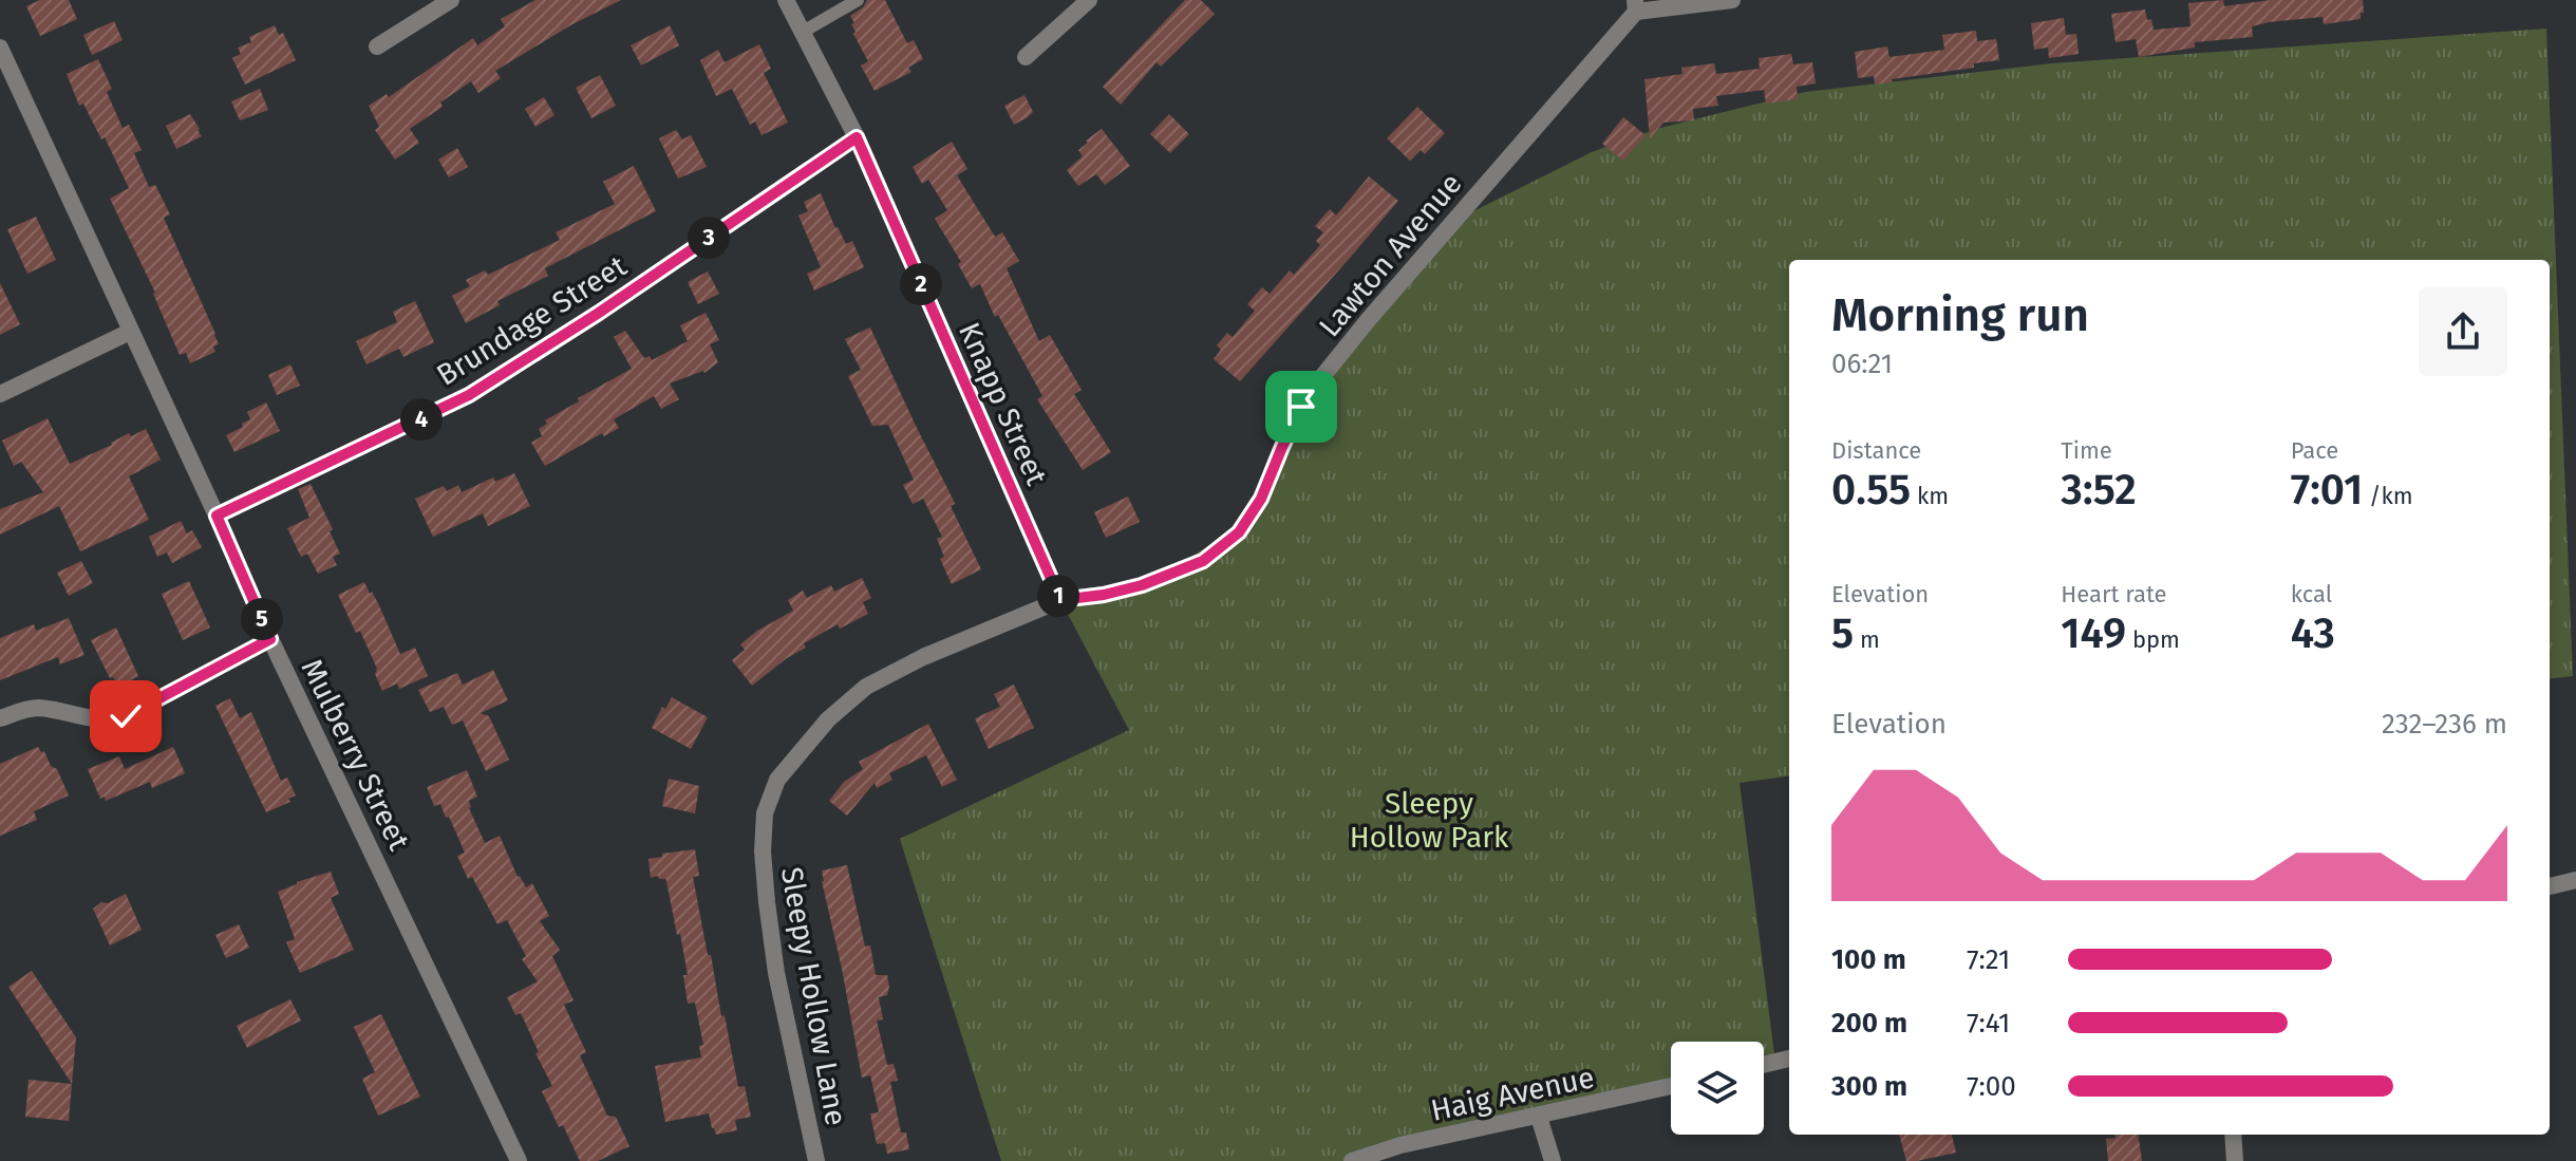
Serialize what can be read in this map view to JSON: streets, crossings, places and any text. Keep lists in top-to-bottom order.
{
  "streets": {
    "street": [
      "Lawton Avenue",
      "Brundage Street",
      "Knapp Street",
      "Mulberry Street",
      "Sleepy Hollow Lane",
      "Haig Avenue"
    ]
  },
  "crossings": [
    ["Lawton Avenue", "Knapp Street"],
    ["Lawton Avenue", "Sleepy Hollow Lane"],
    ["Brundage Street", "Knapp Street"],
    ["Brundage Street", "Mulberry Street"],
    ["Knapp Street", "Sleepy Hollow Lane"]
  ],
  "parks": ["Sleepy Hollow Park"],
  "page": {
    "pins": [
      "3",
      "2",
      "4",
      "1",
      "5"
    ],
    "heading": ["Morning run", "06:21"],
    "stats": [
      ["Distance", "0.55 km"],
      ["Time", "3:52"],
      ["Pace", "7:01 /km"],
      ["Elevation", "5 m"],
      ["Heart rate", "149 bpm"],
      ["kcal", "43"]
    ],
    "chart": ["Elevation", "232–236 m"],
    "list": [
      {
        "name": "100 m",
        "note": "7:21"
      },
      {
        "name": "200 m",
        "note": "7:41"
      },
      {
        "name": "300 m",
        "note": "7:00"
      }
    ]
  }
}
